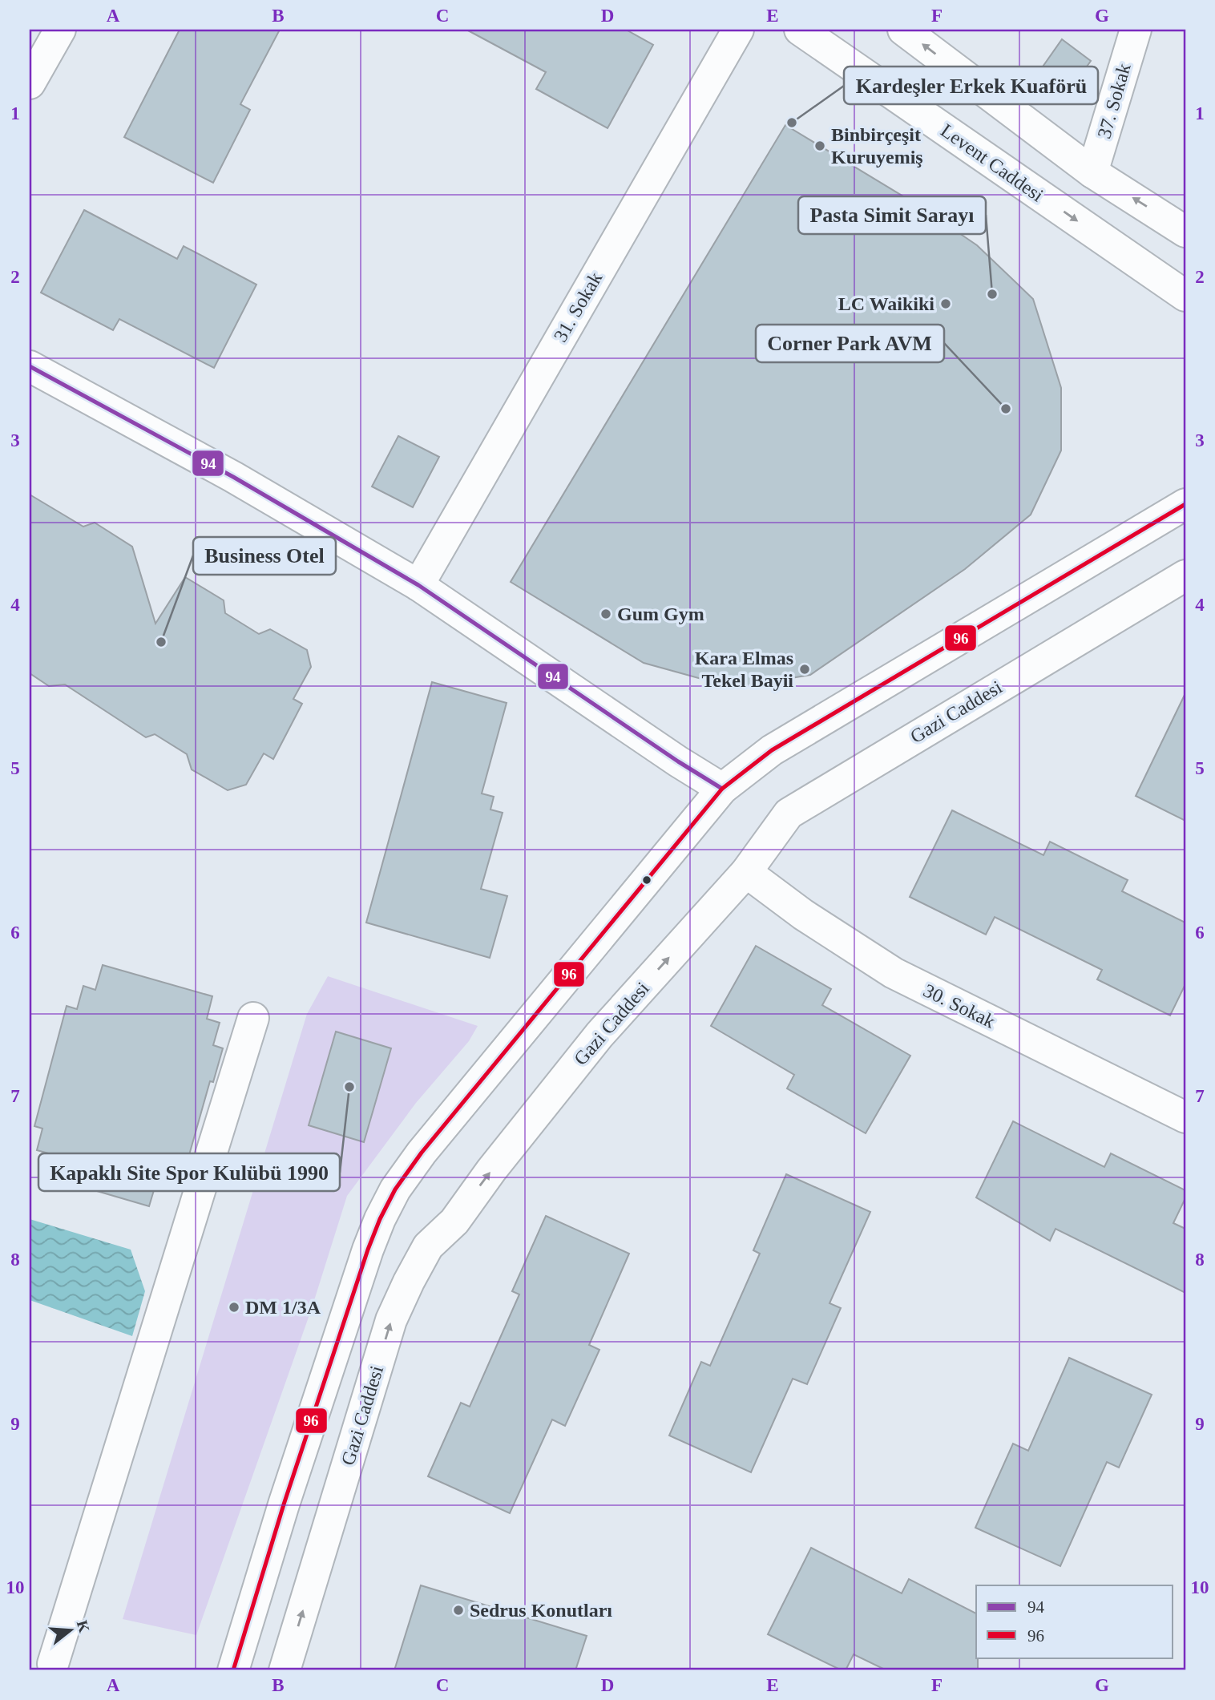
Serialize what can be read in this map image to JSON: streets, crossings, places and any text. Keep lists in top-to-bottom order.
{
  "streets": {
    "street": [
      "37. Sokak",
      "Levent Caddesi",
      "31. Sokak",
      "Gazi Caddesi",
      "30. Sokak"
    ]
  },
  "crossings": [
    ["Gazi Caddesi", "30. Sokak"]
  ],
  "places": [
    "Kardeşler Erkek Kuaförü",
    "Binbirçeşit Kuruyemiş",
    "Pasta Simit Sarayı",
    "LC Waikiki",
    "Corner Park AVM",
    "Gum Gym",
    "Business Otel",
    "Kara Elmas Tekel Bayii",
    "Kapaklı Site Spor Kulübü 1990",
    "DM 1/3A",
    "Sedrus Konutları"
  ],
  "lines": ["transit line 94", "transit line 96"],
  "legend": ["94", "96"],
  "north": "right",
  "grid": {
    "columns": [
      "A",
      "B",
      "C",
      "D",
      "E",
      "F",
      "G"
    ],
    "rows": [
      "1",
      "2",
      "3",
      "4",
      "5",
      "6",
      "7",
      "8",
      "9",
      "10"
    ]
  }
}
